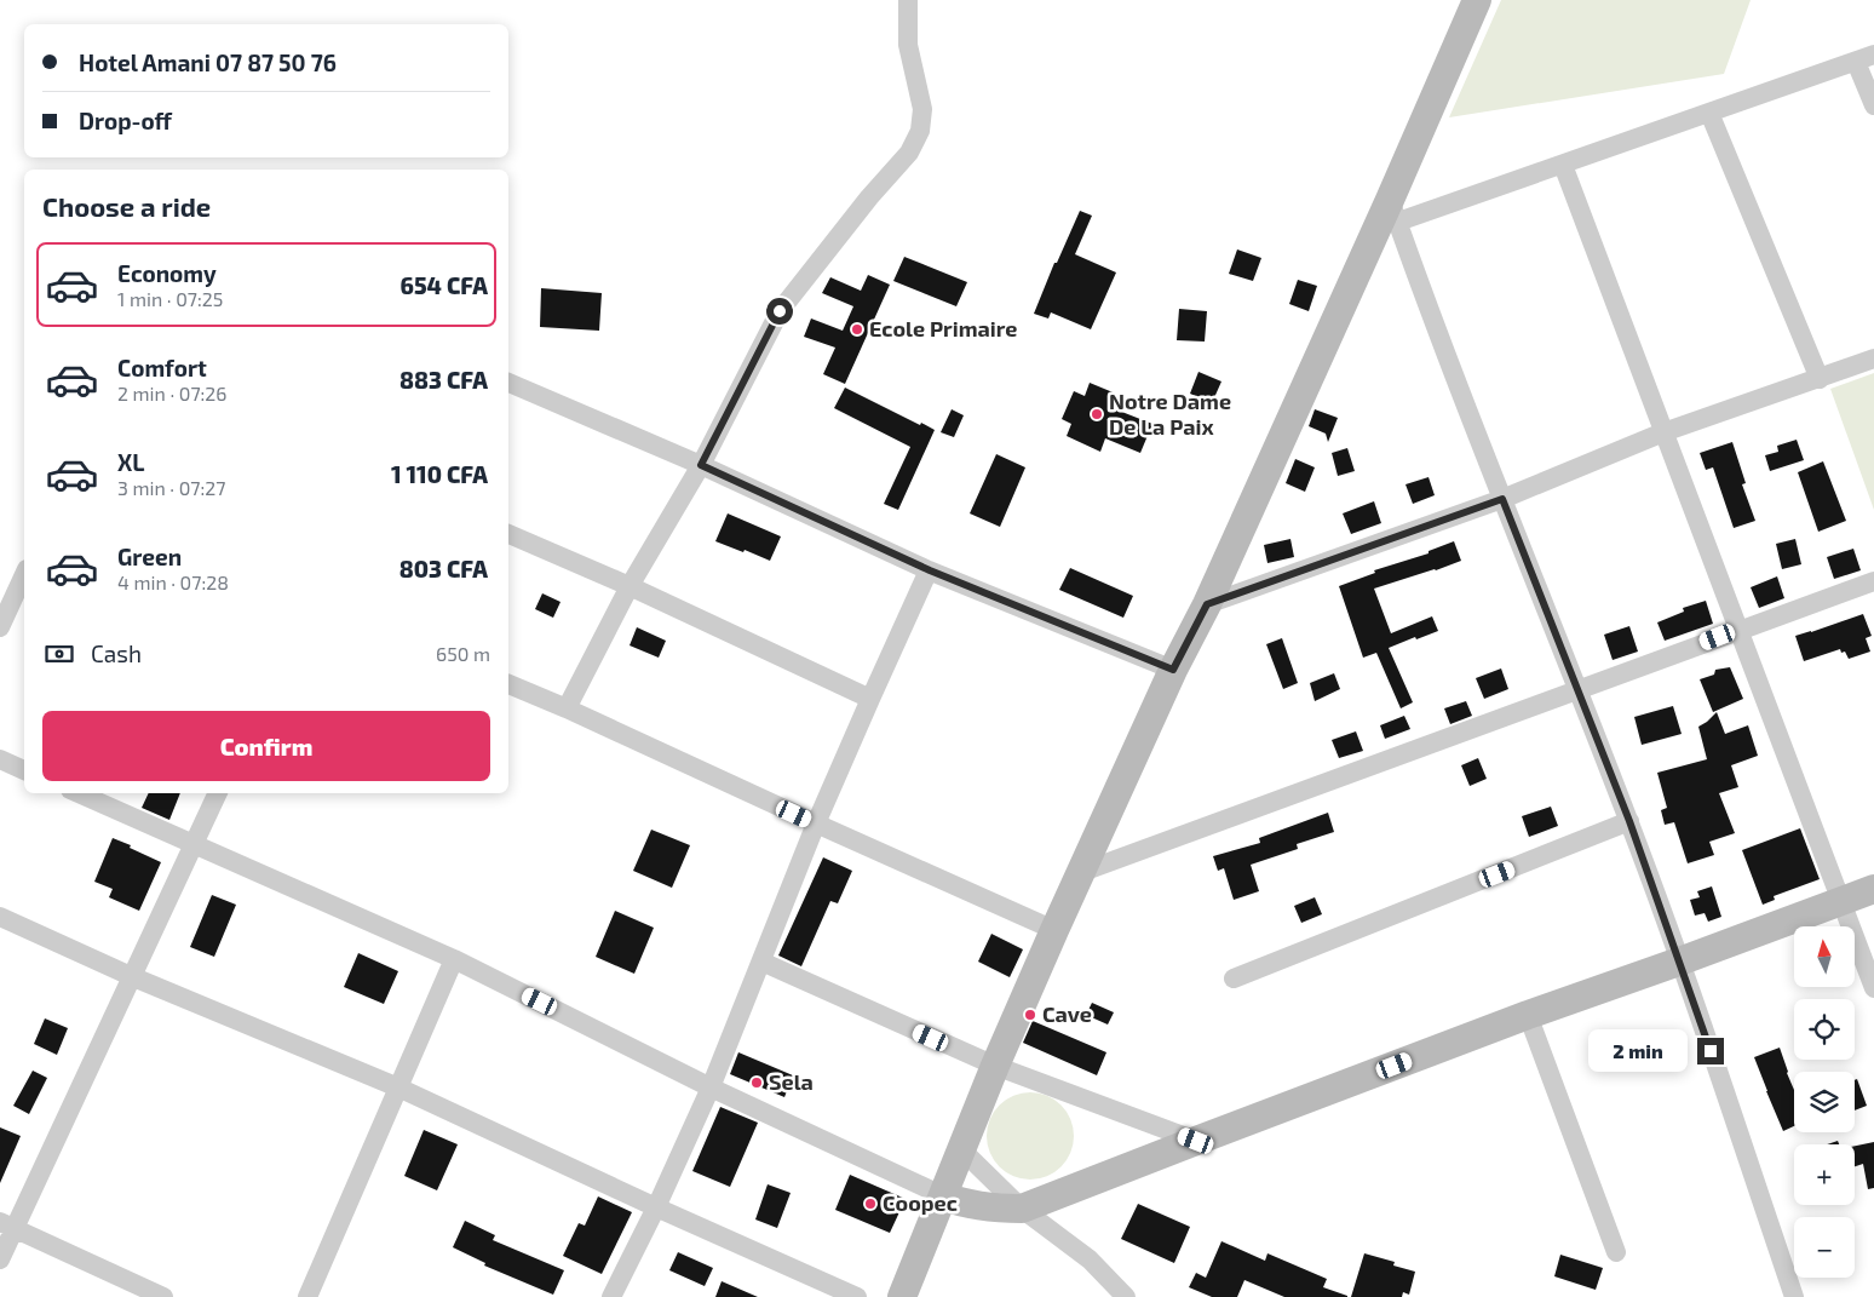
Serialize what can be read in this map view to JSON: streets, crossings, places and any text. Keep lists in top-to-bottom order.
{
  "places": [
    "Ecole Primaire",
    "Notre Dame De La Paix",
    "Cave",
    "Sela",
    "Coopec"
  ],
  "north": "top",
  "page": {
    "banner": ["Hotel Amani 07 87 50 76", "Drop-off"],
    "heading": "Choose a ride",
    "list": [
      {
        "name": "Economy",
        "note": "1 min · 07:25",
        "value": "654 CFA"
      },
      {
        "name": "Comfort",
        "note": "2 min · 07:26",
        "value": "883 CFA"
      },
      {
        "name": "XL",
        "note": "3 min · 07:27",
        "value": "1 110 CFA"
      },
      {
        "name": "Green",
        "note": "4 min · 07:28",
        "value": "803 CFA"
      }
    ],
    "pay": ["Cash", "650 m"],
    "buttons": "Confirm",
    "map_buttons": ["+", "−"],
    "bubble": "2 min"
  }
}
